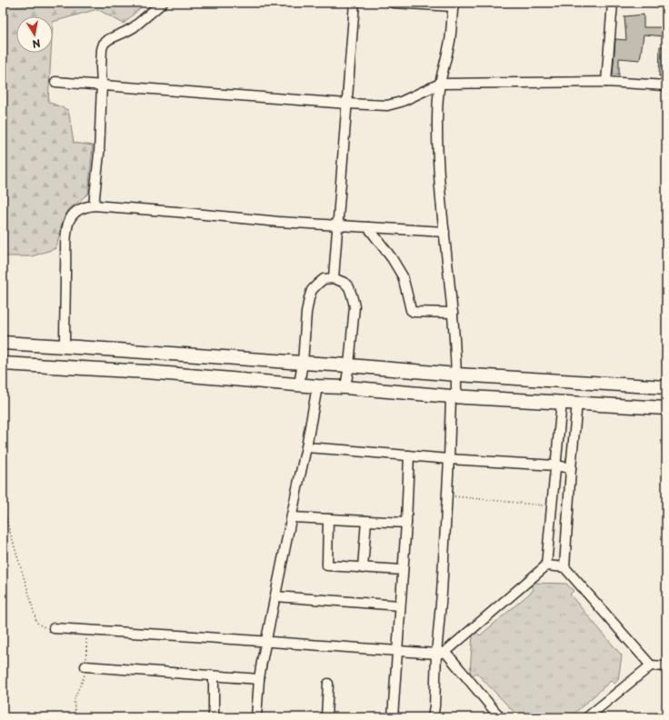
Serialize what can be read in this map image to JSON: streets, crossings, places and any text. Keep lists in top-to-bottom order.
{
  "north": "bottom"
}
